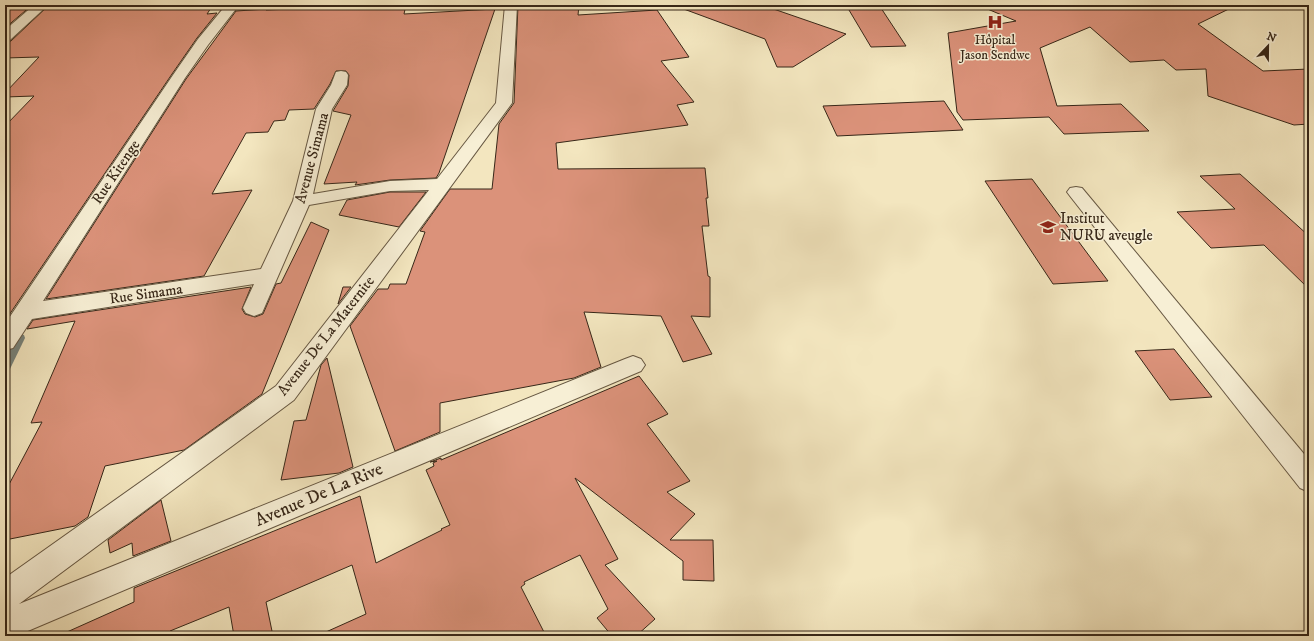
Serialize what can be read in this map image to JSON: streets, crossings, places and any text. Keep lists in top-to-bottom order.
{
  "streets": {
    "street": [
      "Avenue Simama",
      "Rue Kitenge",
      "Rue Simama",
      "Avenue De La Maternite",
      "Avenue De La Rive"
    ]
  },
  "crossings": [
    ["Avenue Simama", "Rue Simama"],
    ["Rue Kitenge", "Rue Simama"]
  ],
  "places": {
    "hospital": ["Hôpital Jason Sendwe"],
    "school or university": ["Institut NURU aveugle"]
  },
  "north": "top"
}
